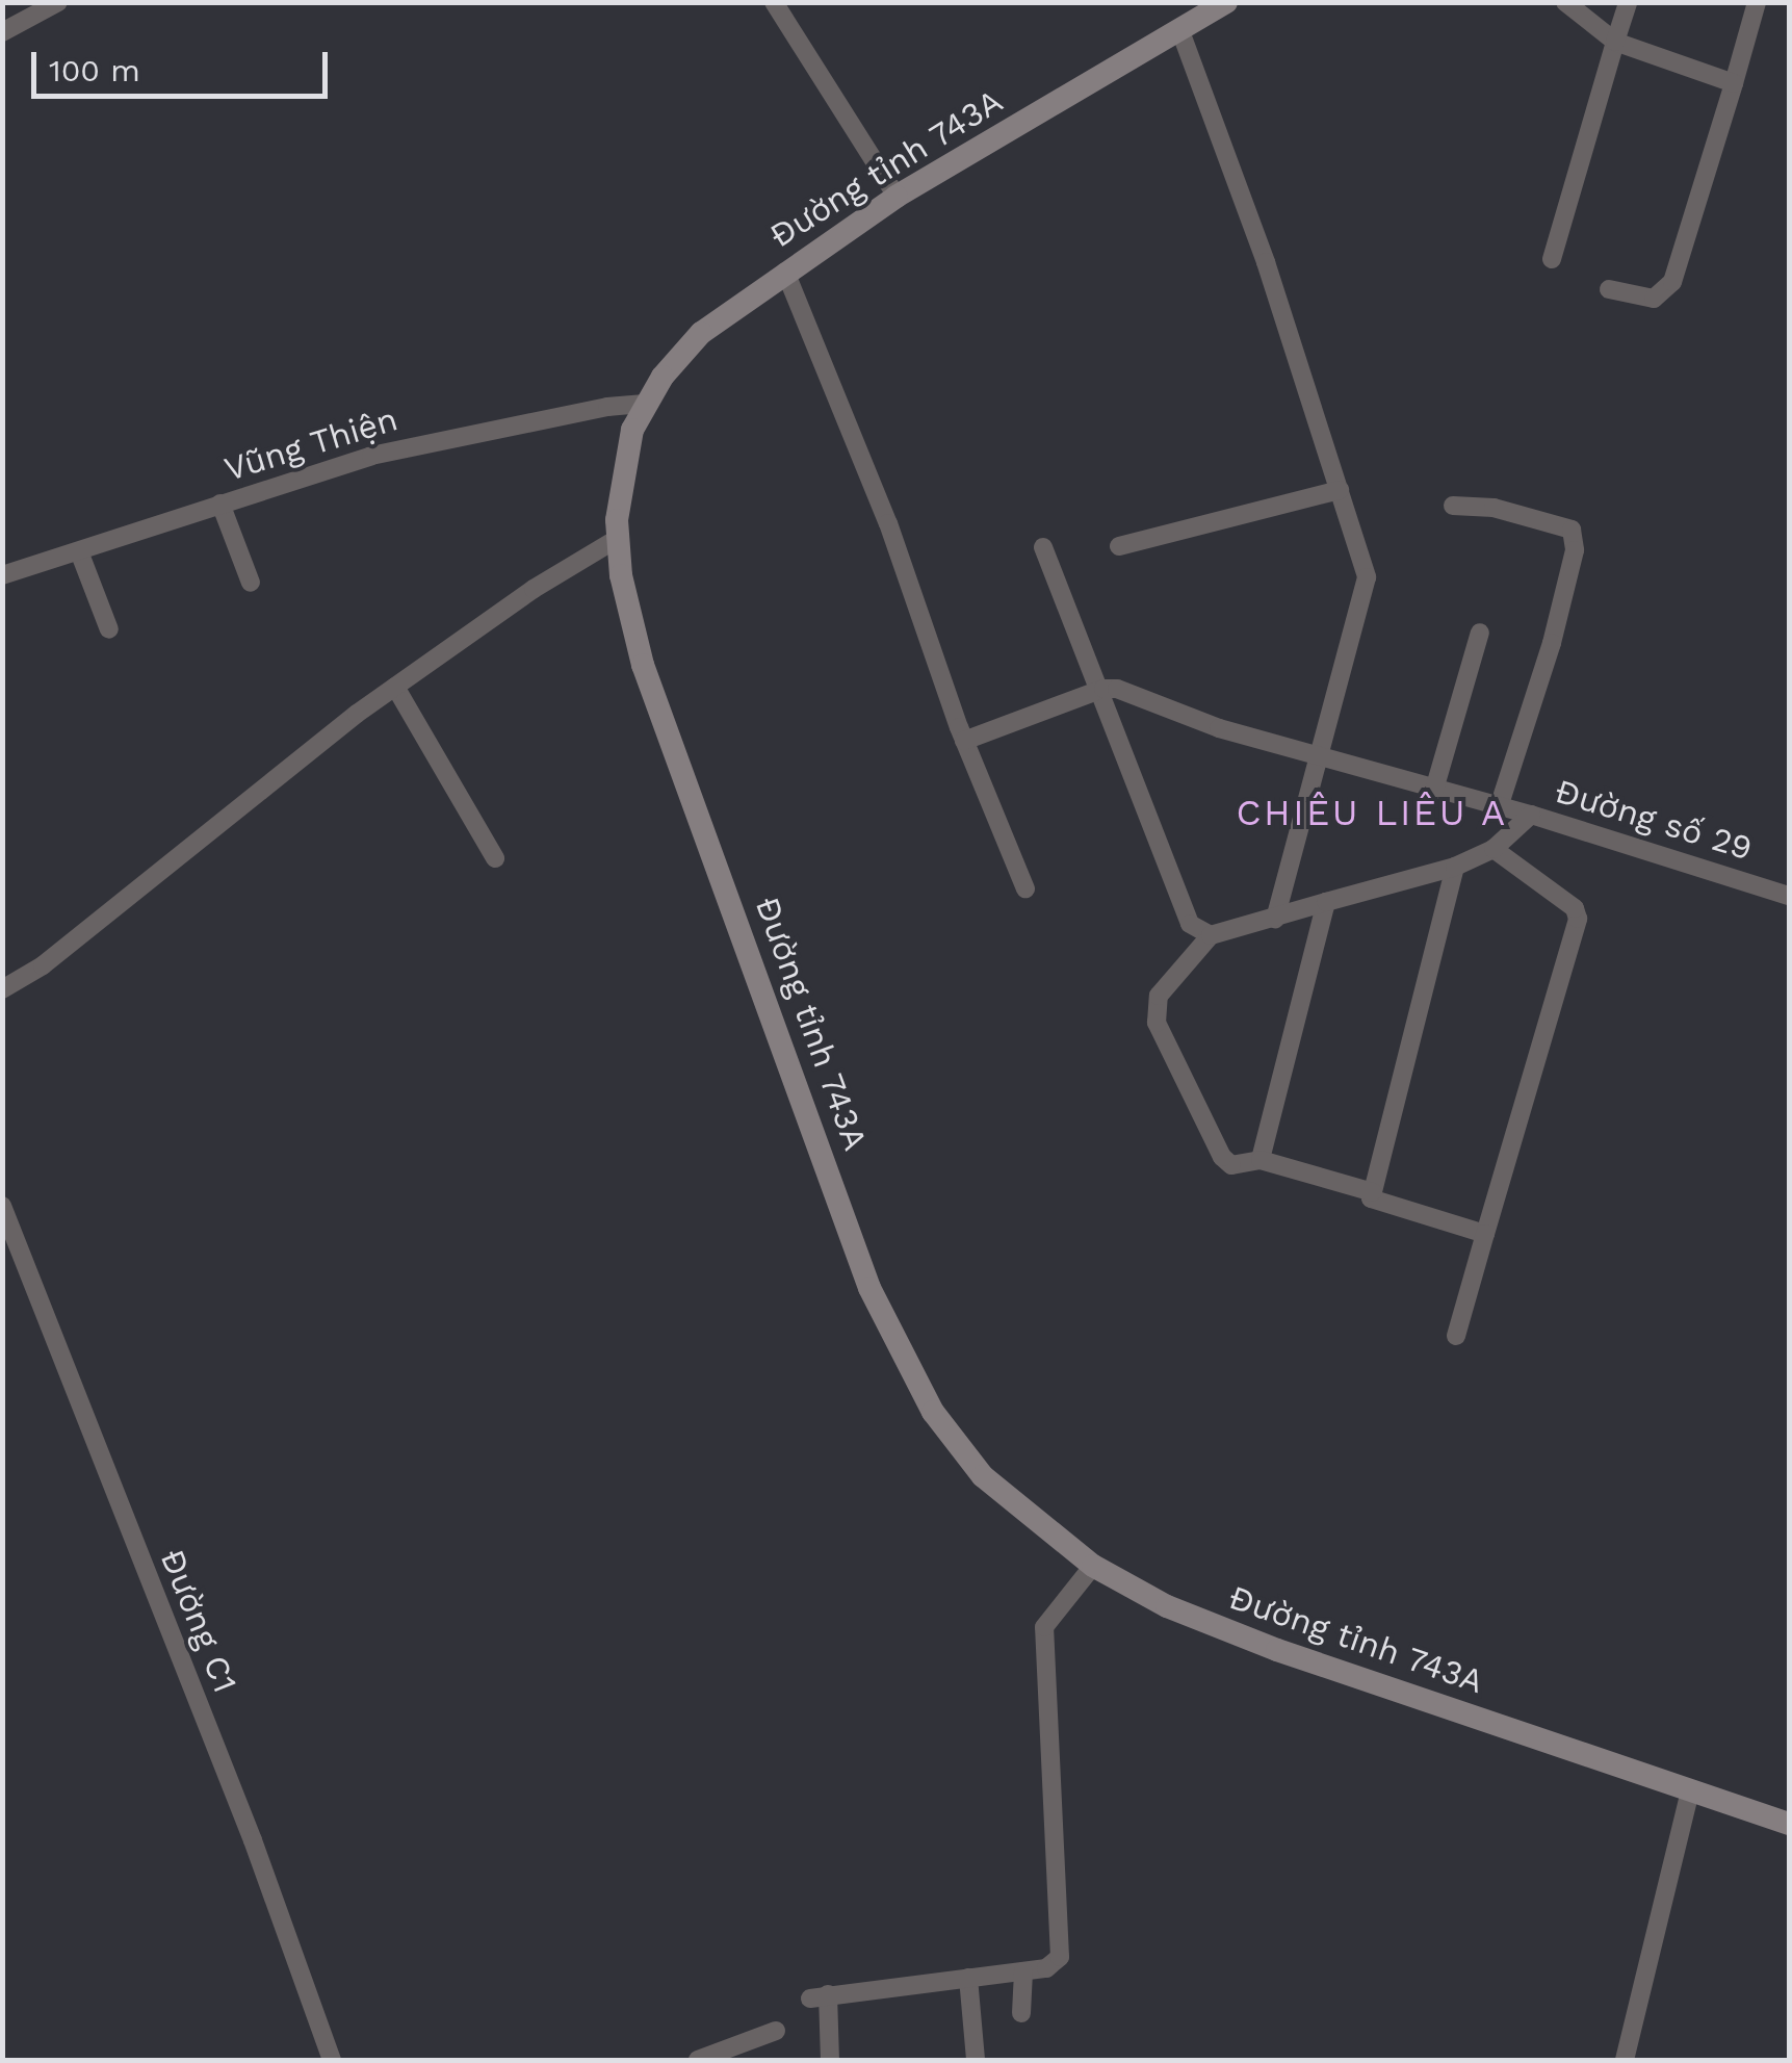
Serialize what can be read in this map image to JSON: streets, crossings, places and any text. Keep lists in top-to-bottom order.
{
  "streets": {
    "main road": ["Đường tỉnh 743A"],
    "street": ["Vũng Thiện", "Đường số 29", "Đường C1"]
  },
  "crossings": [
    ["Đường tỉnh 743A", "Vũng Thiện"]
  ],
  "districts": ["CHIÊU LIÊU A"],
  "scale_bar": "100 m"
}
